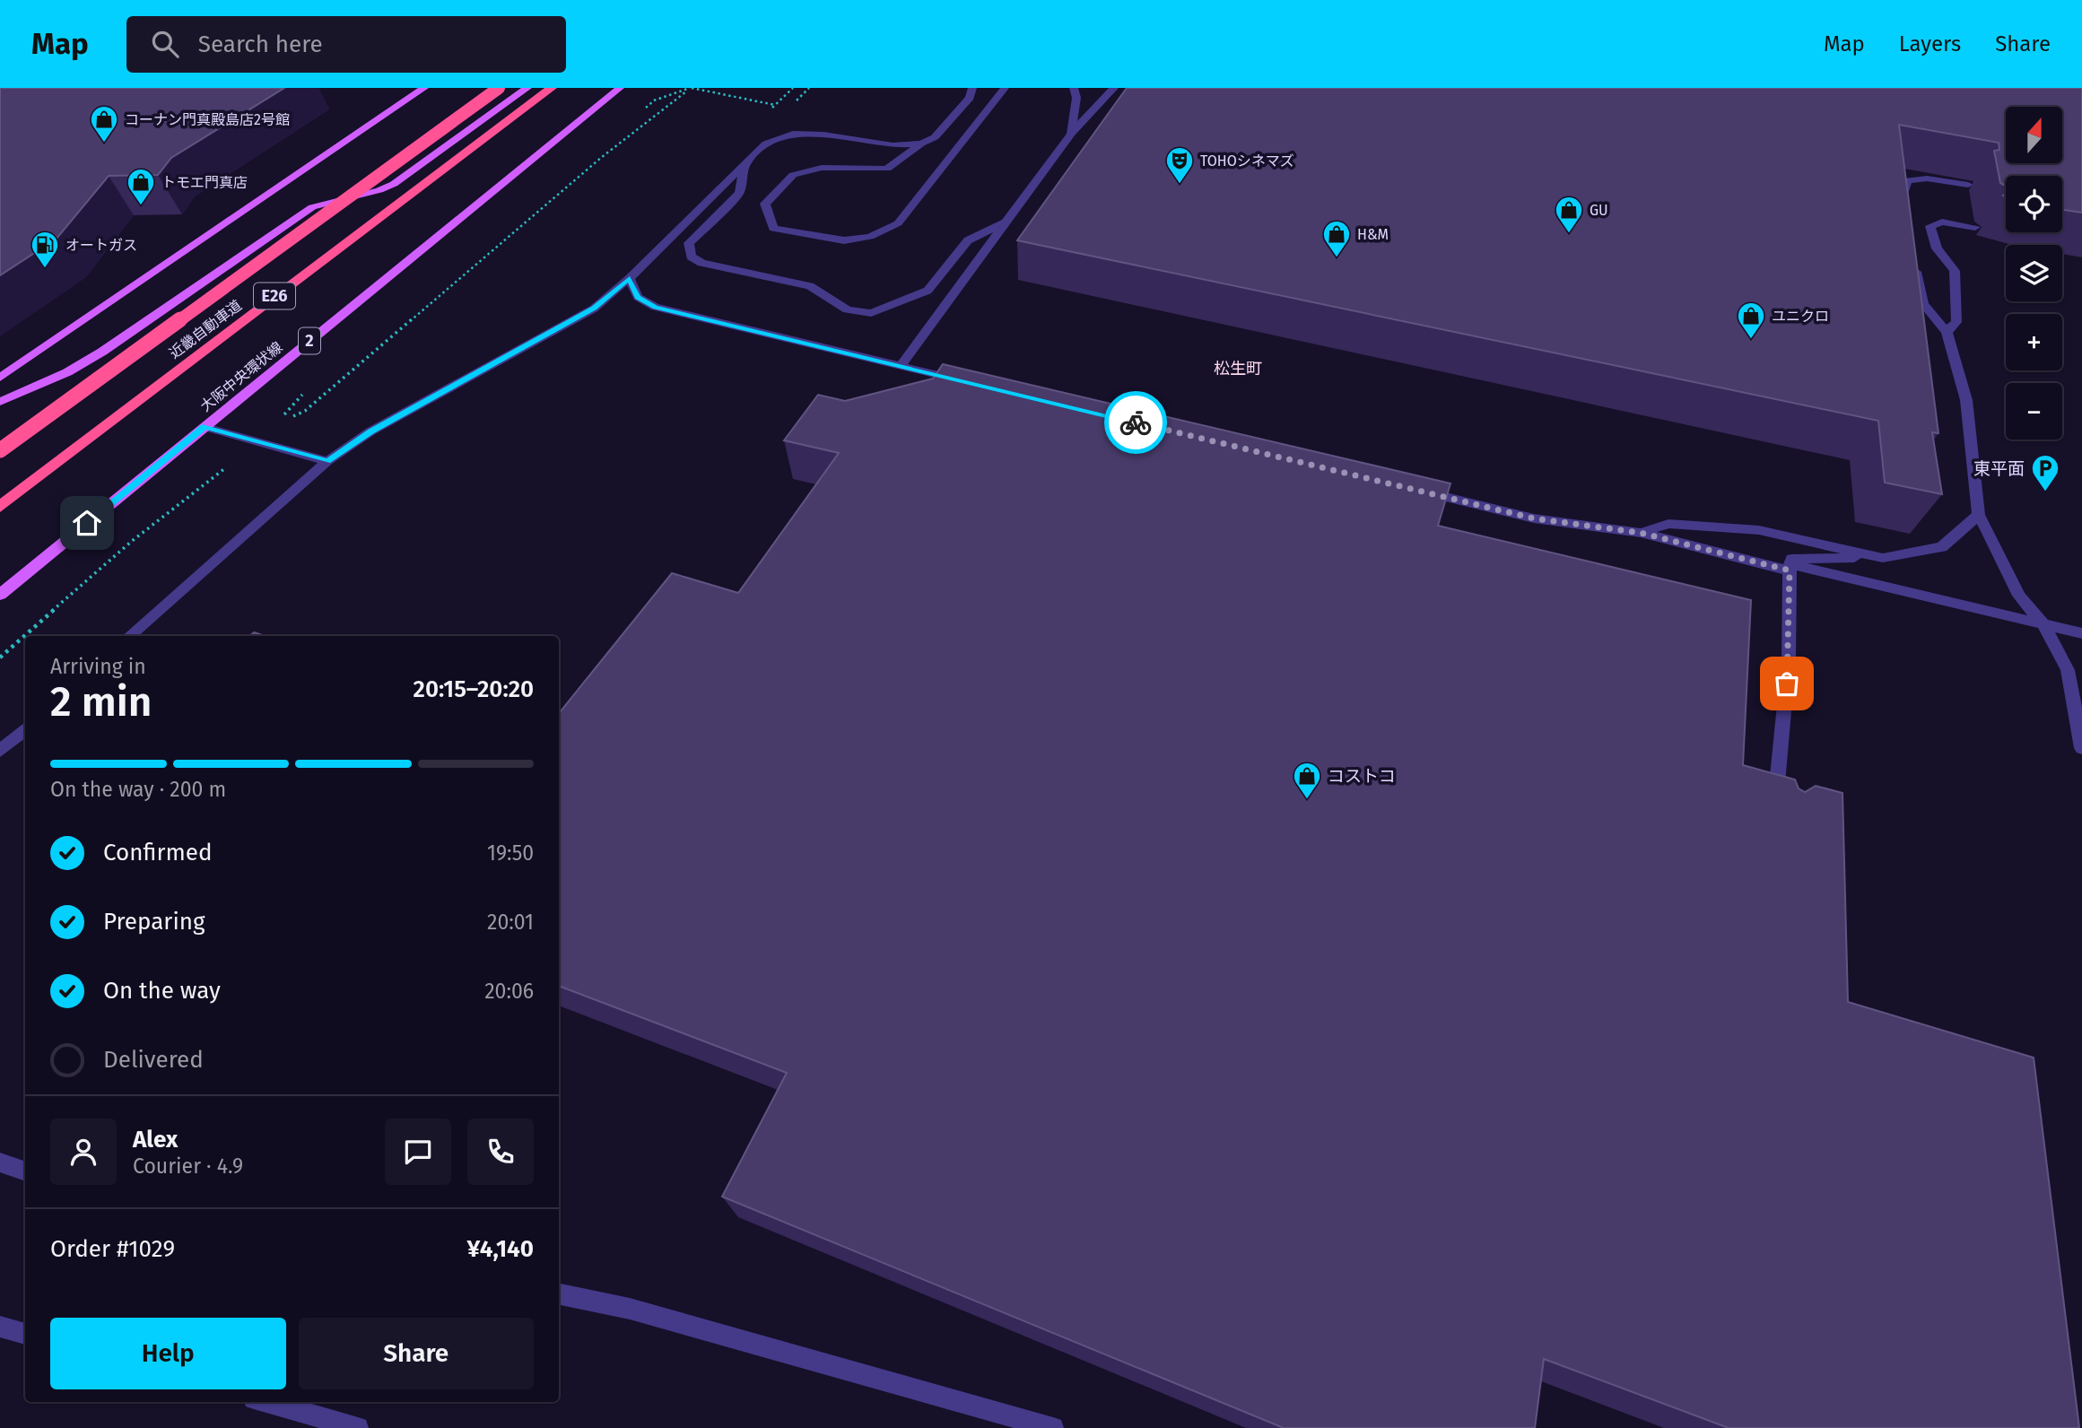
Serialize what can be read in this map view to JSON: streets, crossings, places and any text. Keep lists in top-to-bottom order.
{
  "streets": {
    "highway": ["E26", "近畿自動車道"],
    "main road": ["2", "大阪中央環状線"]
  },
  "districts": ["松生町"],
  "places": {
    "shop": [
      "コーナン門真殿島店2号館",
      "トモエ門真店",
      "GU",
      "H&M",
      "ユニクロ",
      "コストコ"
    ],
    "theatre": ["TOHOシネマズ"],
    "fuel station": ["オートガス"],
    "parking": ["東平面"]
  },
  "north": "top",
  "page": {
    "header": "Map",
    "search": "Search here",
    "nav": ["Map", "Layers", "Share"],
    "map_buttons": ["+", "−"],
    "heading": ["2 min", "Arriving in", "20:15–20:20"],
    "panel": [
      "Alex",
      "Courier · 4.9",
      "Order #1029",
      "¥4,140"
    ],
    "bar": "On the way · 200 m",
    "list": [
      ["Confirmed", "19:50"],
      ["Preparing", "20:01"],
      ["On the way", "20:06"],
      "Delivered"
    ],
    "buttons": ["Help", "Share"]
  }
}
